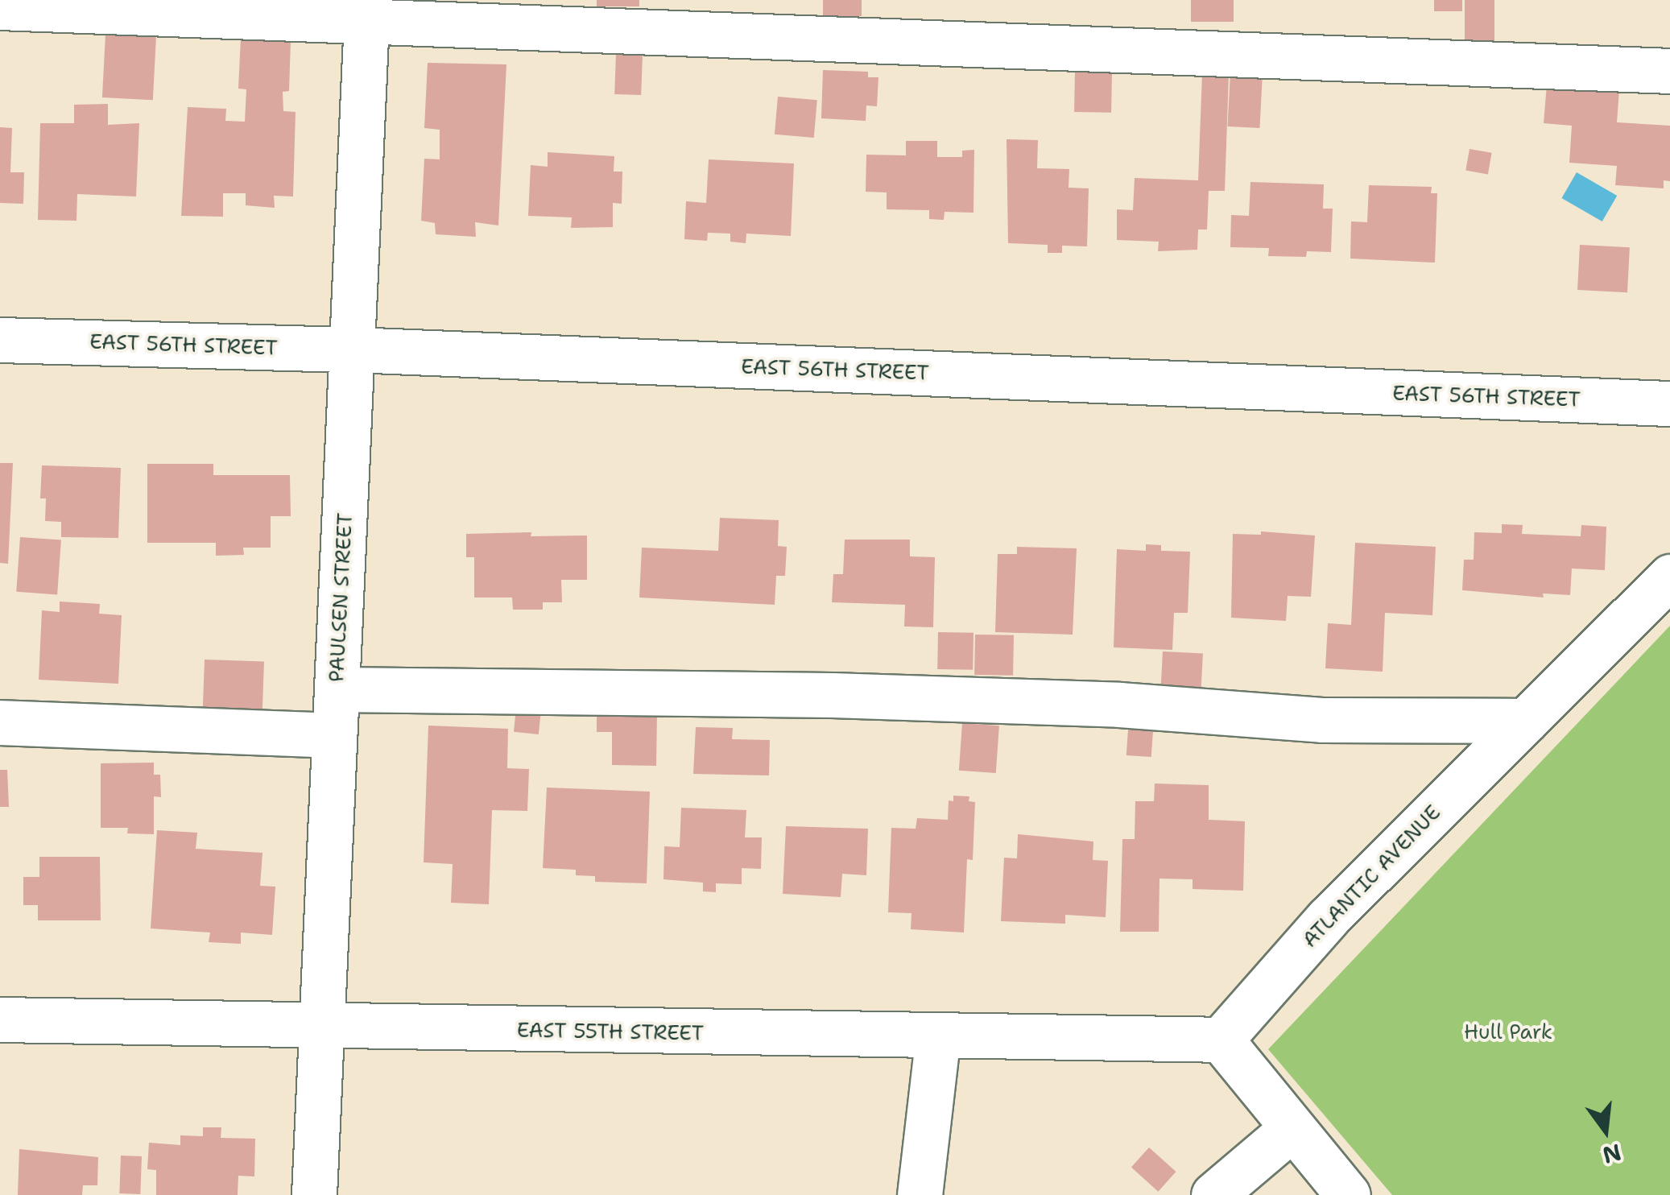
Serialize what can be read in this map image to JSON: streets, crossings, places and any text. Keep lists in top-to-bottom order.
{
  "streets": {
    "street": [
      "EAST 56TH STREET",
      "PAULSEN STREET",
      "ATLANTIC AVENUE",
      "EAST 55TH STREET"
    ]
  },
  "crossings": [
    ["EAST 56TH STREET", "PAULSEN STREET"],
    ["PAULSEN STREET", "EAST 55TH STREET"],
    ["ATLANTIC AVENUE", "EAST 55TH STREET"]
  ],
  "parks": ["Hull Park"],
  "north": "bottom"
}
